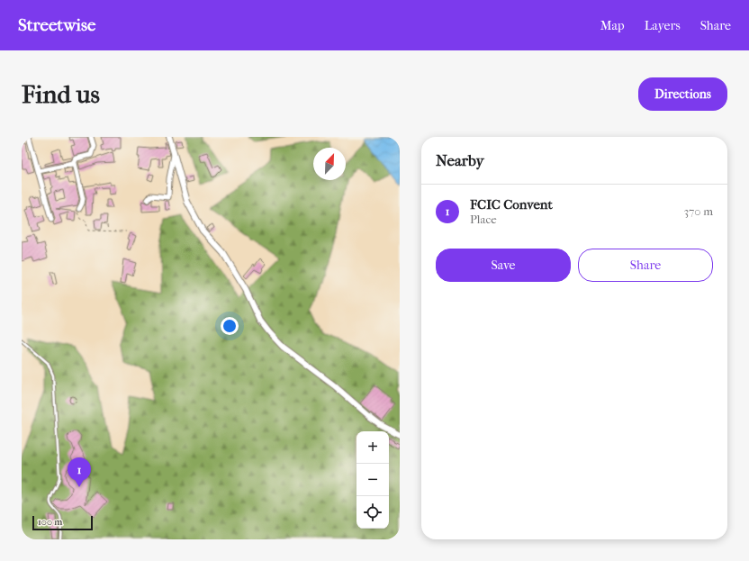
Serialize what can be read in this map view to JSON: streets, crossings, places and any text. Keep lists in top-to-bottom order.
{
  "scale_bar": "100 m",
  "north": "top right",
  "page": {
    "header": "Streetwise",
    "nav": ["Map", "Layers", "Share"],
    "buttons": [
      "Directions",
      ["Save", "Share"]
    ],
    "title": "Find us",
    "heading": "Nearby",
    "list": [
      {
        "mark": "1",
        "name": "FCIC Convent",
        "note": "Place",
        "value": "370 m"
      }
    ],
    "map_buttons": ["+", "−"],
    "pins": "1",
    "scale": "100 m"
  }
}
